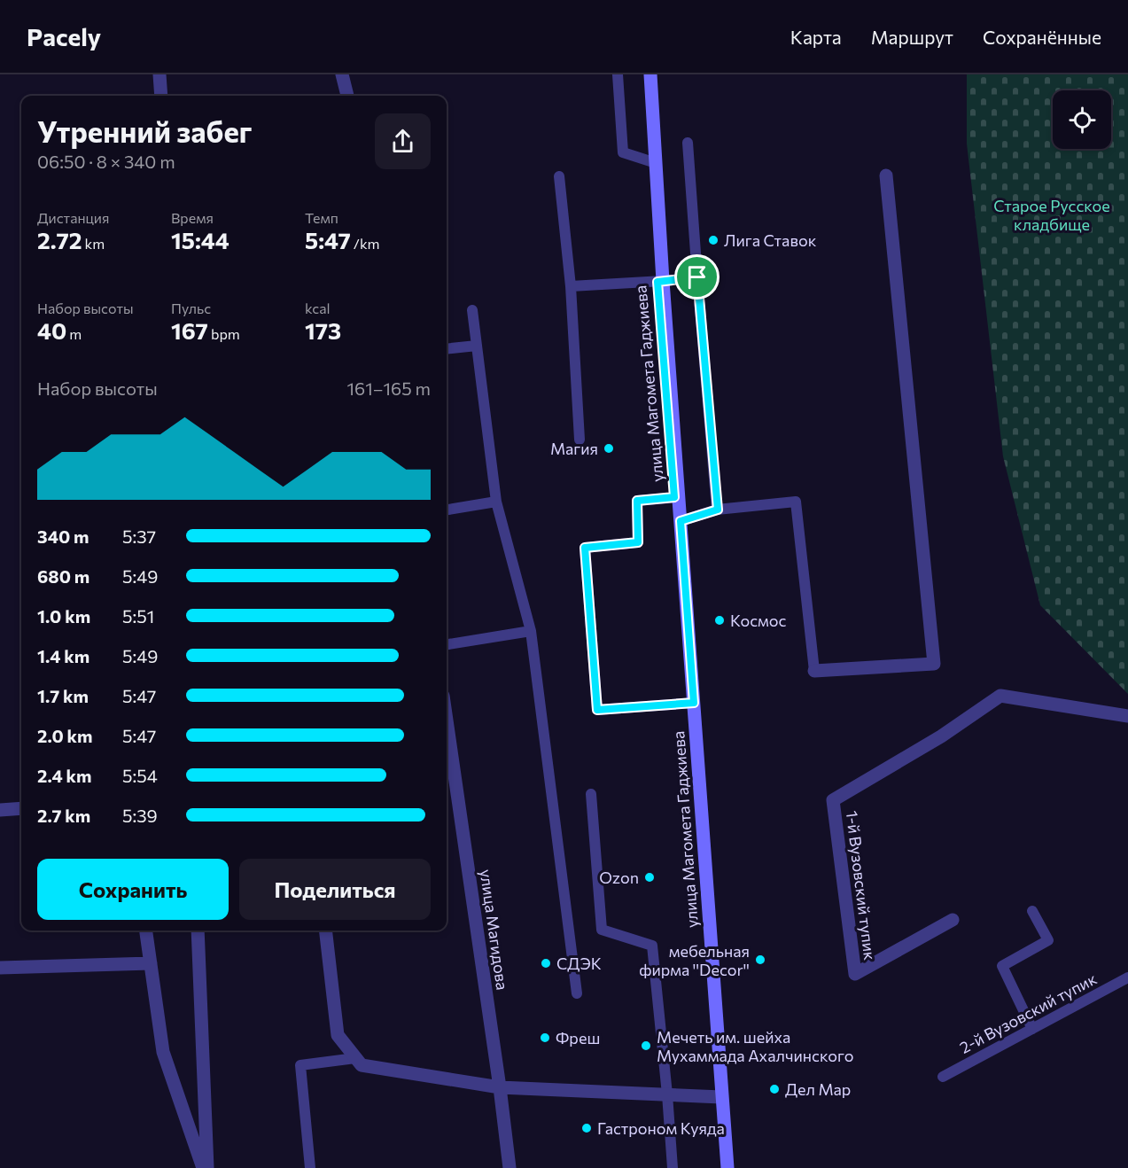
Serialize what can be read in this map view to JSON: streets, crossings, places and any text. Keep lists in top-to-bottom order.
{
  "streets": {
    "main road": ["улица Магомета Гаджиева"],
    "street": ["1-й Вузовский тупик", "улица Магидова"],
    "lane": ["2-й Вузовский тупик"]
  },
  "parks": ["Старое Русское кладбище"],
  "places": [
    "Лига Ставок",
    "Магия",
    "Космос",
    "Ozon",
    "мебельная фирма ''Decor''",
    "СДЭК",
    "Фреш",
    "Мечеть им. шейха Мухаммада Ахалчинского",
    "Дел Мар",
    "Гастроном Куяда"
  ],
  "page": {
    "header": "Pacely",
    "nav": ["Карта", "Маршрут", "Сохранённые"],
    "heading": ["Утренний забег", "06:50 · 8 × 340 m"],
    "stats": [
      ["Дистанция", "2.72 km"],
      ["Время", "15:44"],
      ["Темп", "5:47 /km"],
      ["Набор высоты", "40 m"],
      ["Пульс", "167 bpm"],
      ["kcal", "173"]
    ],
    "chart": ["Набор высоты", "161–165 m"],
    "list": [
      {
        "name": "340 m",
        "note": "5:37"
      },
      {
        "name": "680 m",
        "note": "5:49"
      },
      {
        "name": "1.0 km",
        "note": "5:51"
      },
      {
        "name": "1.4 km",
        "note": "5:49"
      },
      {
        "name": "1.7 km",
        "note": "5:47"
      },
      {
        "name": "2.0 km",
        "note": "5:47"
      },
      {
        "name": "2.4 km",
        "note": "5:54"
      },
      {
        "name": "2.7 km",
        "note": "5:39"
      }
    ],
    "buttons": ["Сохранить", "Поделиться"]
  }
}
